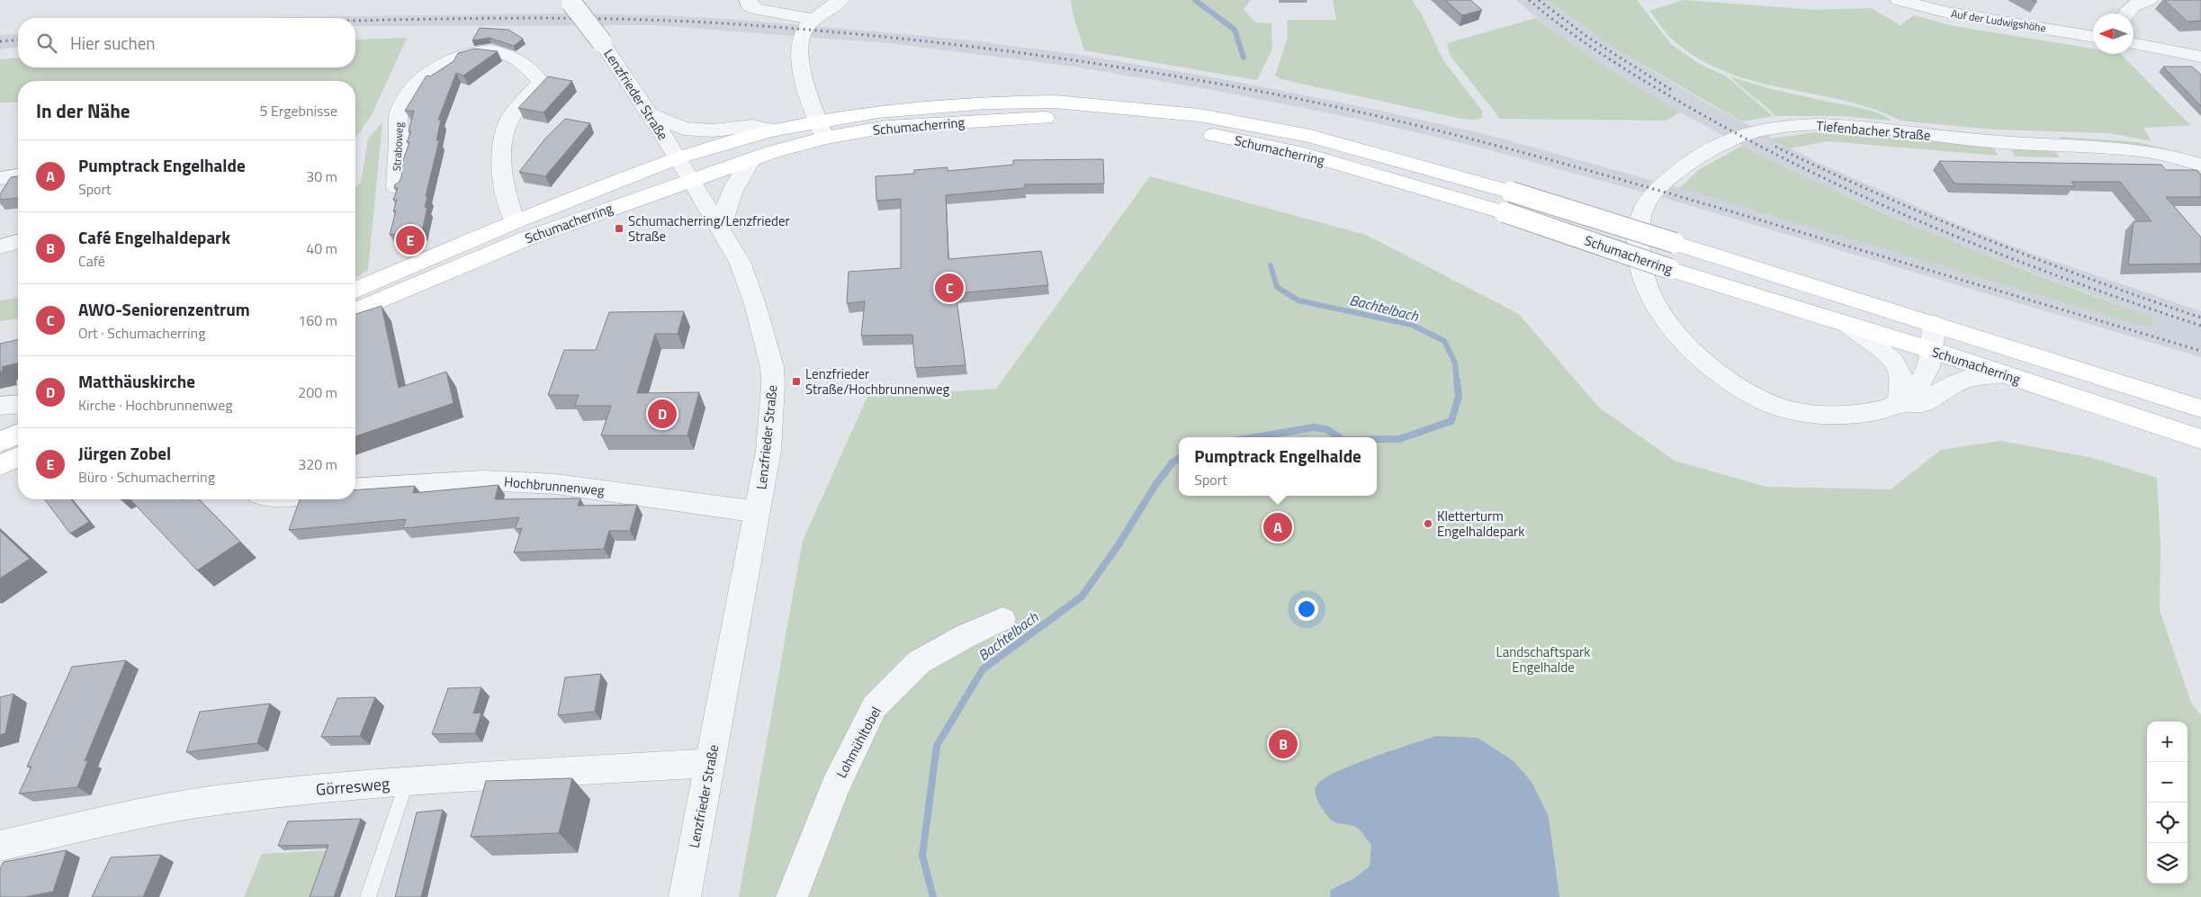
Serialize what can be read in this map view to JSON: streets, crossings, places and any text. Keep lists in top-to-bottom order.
{
  "streets": {
    "main road": ["Schumacherring"],
    "street": [
      "Auf der Ludwigshöhe",
      "Lenzfrieder Straße",
      "Tiefenbacher Straße",
      "Straboweg",
      "Hochbrunnenweg",
      "Lohmühltobel",
      "Görresweg"
    ]
  },
  "crossings": [
    ["Lenzfrieder Straße", "Schumacherring"],
    ["Lenzfrieder Straße", "Hochbrunnenweg"],
    ["Lenzfrieder Straße", "Görresweg"],
    ["Schumacherring", "Tiefenbacher Straße"],
    ["Schumacherring", "Straboweg"]
  ],
  "water": ["Bachtelbach"],
  "parks": ["Landschaftspark Engelhalde"],
  "places": {
    "transit": ["Schumacherring/Lenzfrieder Straße", "Lenzfrieder Straße/Hochbrunnenweg"],
    "other": ["Kletterturm Engelhaldepark"]
  },
  "north": "left",
  "page": {
    "search": "Hier suchen",
    "heading": ["In der Nähe", "5 Ergebnisse"],
    "list": [
      {
        "mark": "A",
        "name": "Pumptrack Engelhalde",
        "note": "Sport",
        "value": "30 m"
      },
      {
        "mark": "B",
        "name": "Café Engelhaldepark",
        "note": "Café",
        "value": "40 m"
      },
      {
        "mark": "C",
        "name": "AWO-Seniorenzentrum",
        "note": "Ort · Schumacherring",
        "value": "160 m"
      },
      {
        "mark": "D",
        "name": "Matthäuskirche",
        "note": "Kirche · Hochbrunnenweg",
        "value": "200 m"
      },
      {
        "mark": "E",
        "name": "Jürgen Zobel",
        "note": "Büro · Schumacherring",
        "value": "320 m"
      }
    ],
    "pins": [
      "E",
      "C",
      "D",
      "A",
      "B"
    ],
    "popup": ["Pumptrack Engelhalde", "Sport"],
    "map_buttons": ["+", "−"]
  }
}
